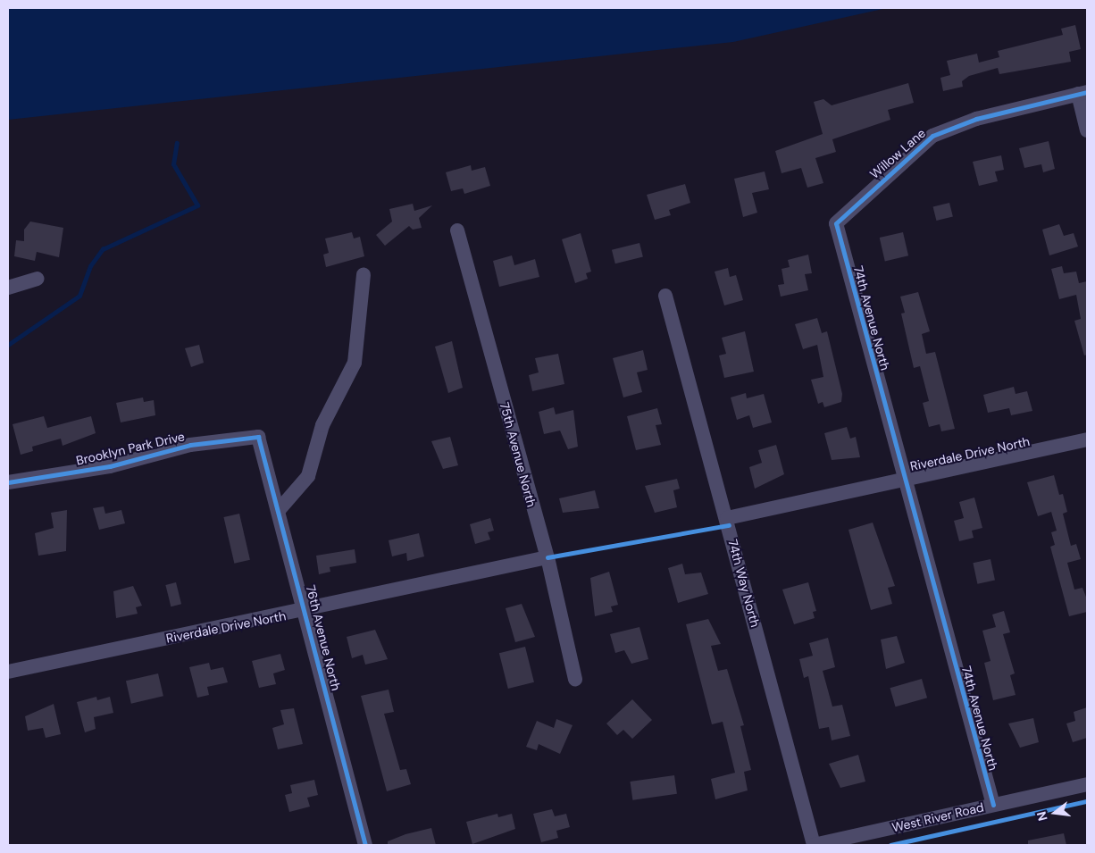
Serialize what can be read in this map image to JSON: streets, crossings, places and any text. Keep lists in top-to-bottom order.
{
  "streets": {
    "street": [
      "Willow Lane",
      "74th Avenue North",
      "Brooklyn Park Drive",
      "Riverdale Drive North",
      "75th Avenue North",
      "74th Way North",
      "76th Avenue North",
      "West River Road"
    ]
  },
  "crossings": [
    ["Willow Lane", "74th Avenue North"],
    ["74th Avenue North", "Riverdale Drive North"],
    ["74th Avenue North", "West River Road"],
    ["Brooklyn Park Drive", "76th Avenue North"],
    ["Riverdale Drive North", "75th Avenue North"],
    ["Riverdale Drive North", "74th Way North"],
    ["Riverdale Drive North", "76th Avenue North"],
    ["74th Way North", "West River Road"]
  ],
  "north": "left"
}
